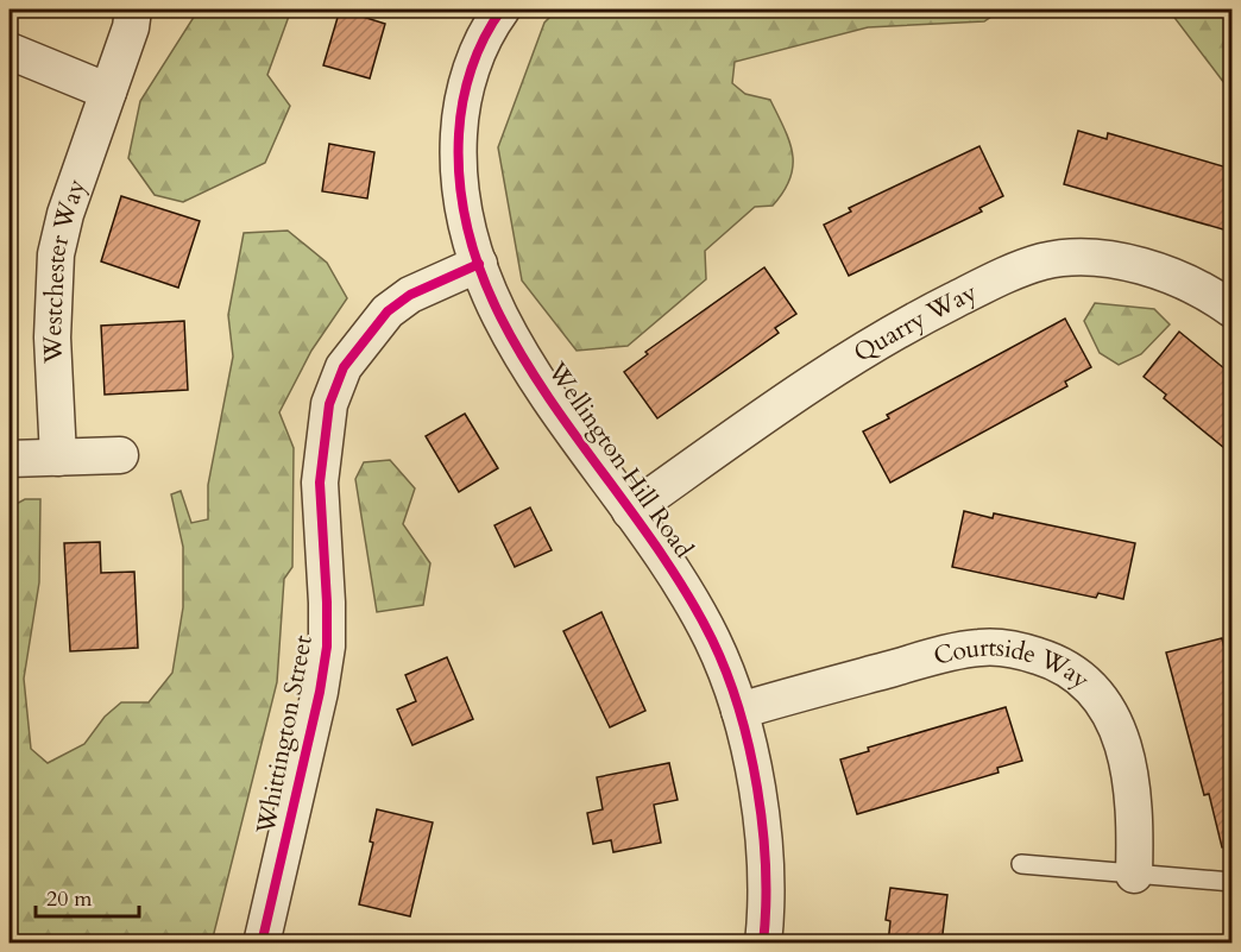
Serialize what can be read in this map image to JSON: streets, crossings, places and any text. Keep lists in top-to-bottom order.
{
  "streets": {
    "street": [
      "Westchester Way",
      "Quarry Way",
      "Wellington Hill Road",
      "Courtside Way",
      "Whittington Street"
    ]
  },
  "crossings": [
    ["Quarry Way", "Wellington Hill Road"],
    ["Wellington Hill Road", "Courtside Way"],
    ["Wellington Hill Road", "Whittington Street"]
  ],
  "scale_bar": "20 m"
}
